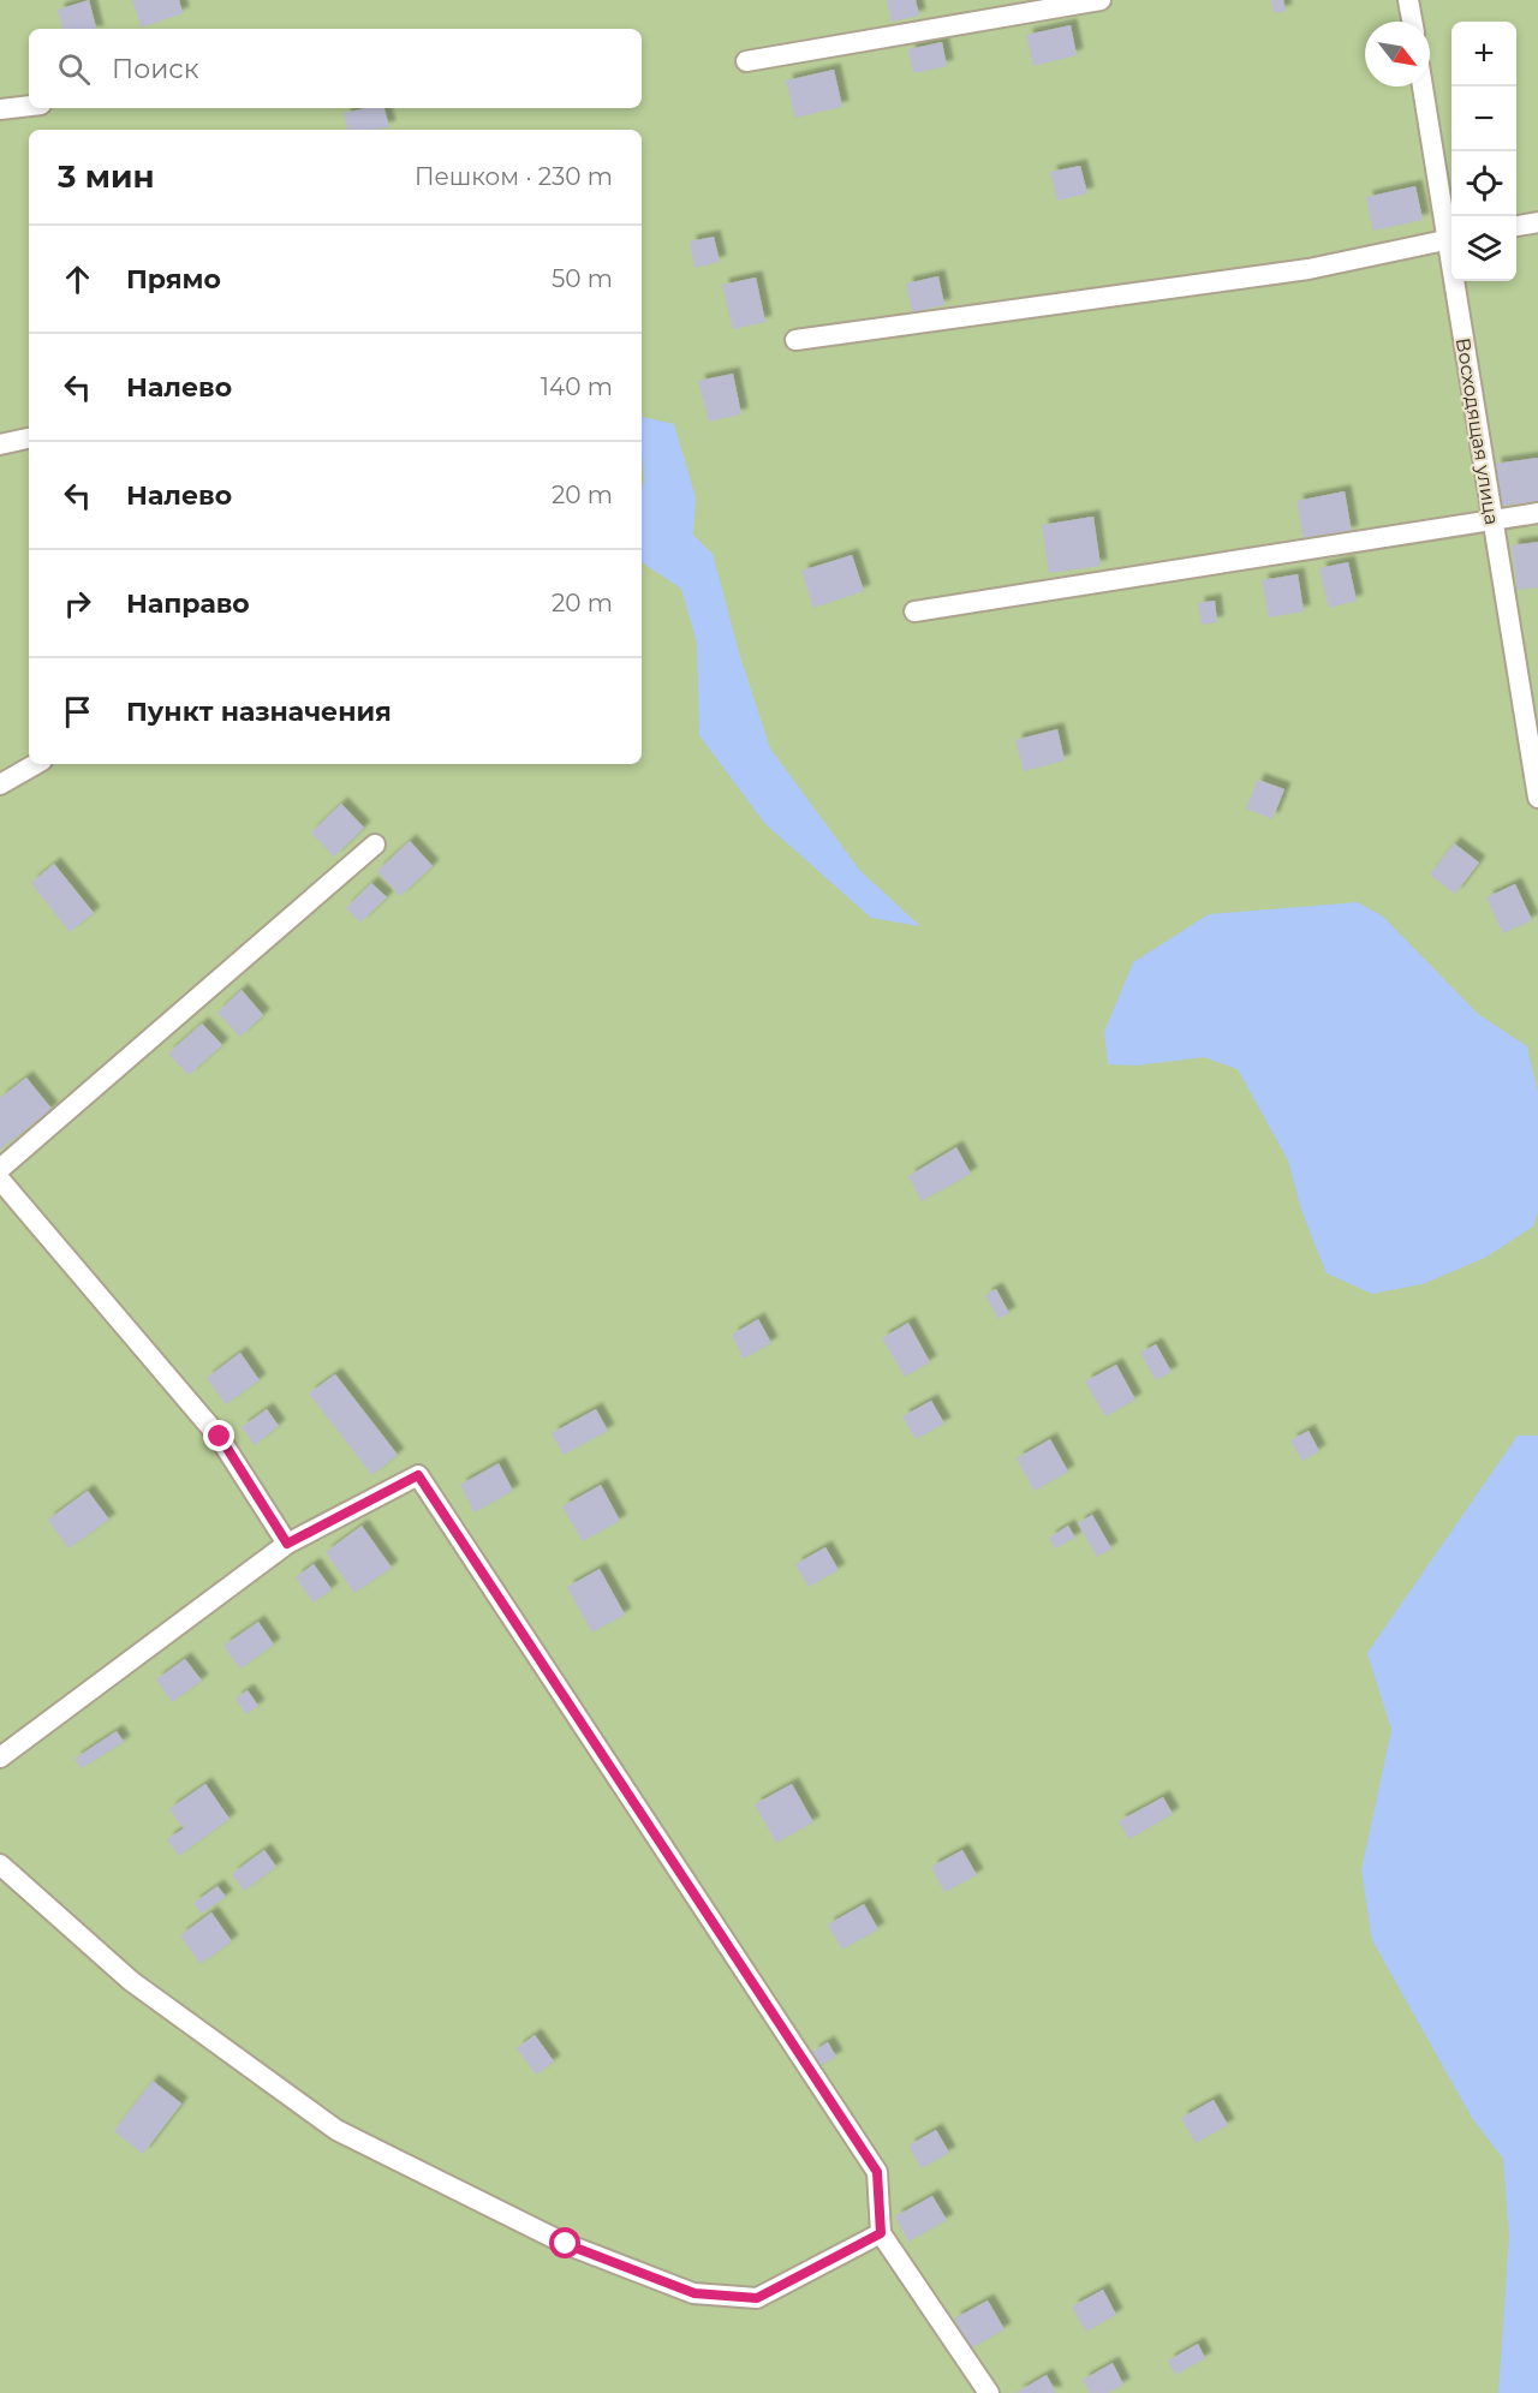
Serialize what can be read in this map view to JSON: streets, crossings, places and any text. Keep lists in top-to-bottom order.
{
  "streets": {
    "lane": ["Восходящая улица"]
  },
  "north": "bottom right",
  "page": {
    "map_buttons": ["+", "−"],
    "search": "Поиск",
    "heading": ["3 мин", "Пешком · 230 m"],
    "list": [
      ["Прямо", "50 m"],
      ["Налево", "140 m"],
      ["Налево", "20 m"],
      ["Направо", "20 m"],
      "Пункт назначения"
    ]
  }
}
